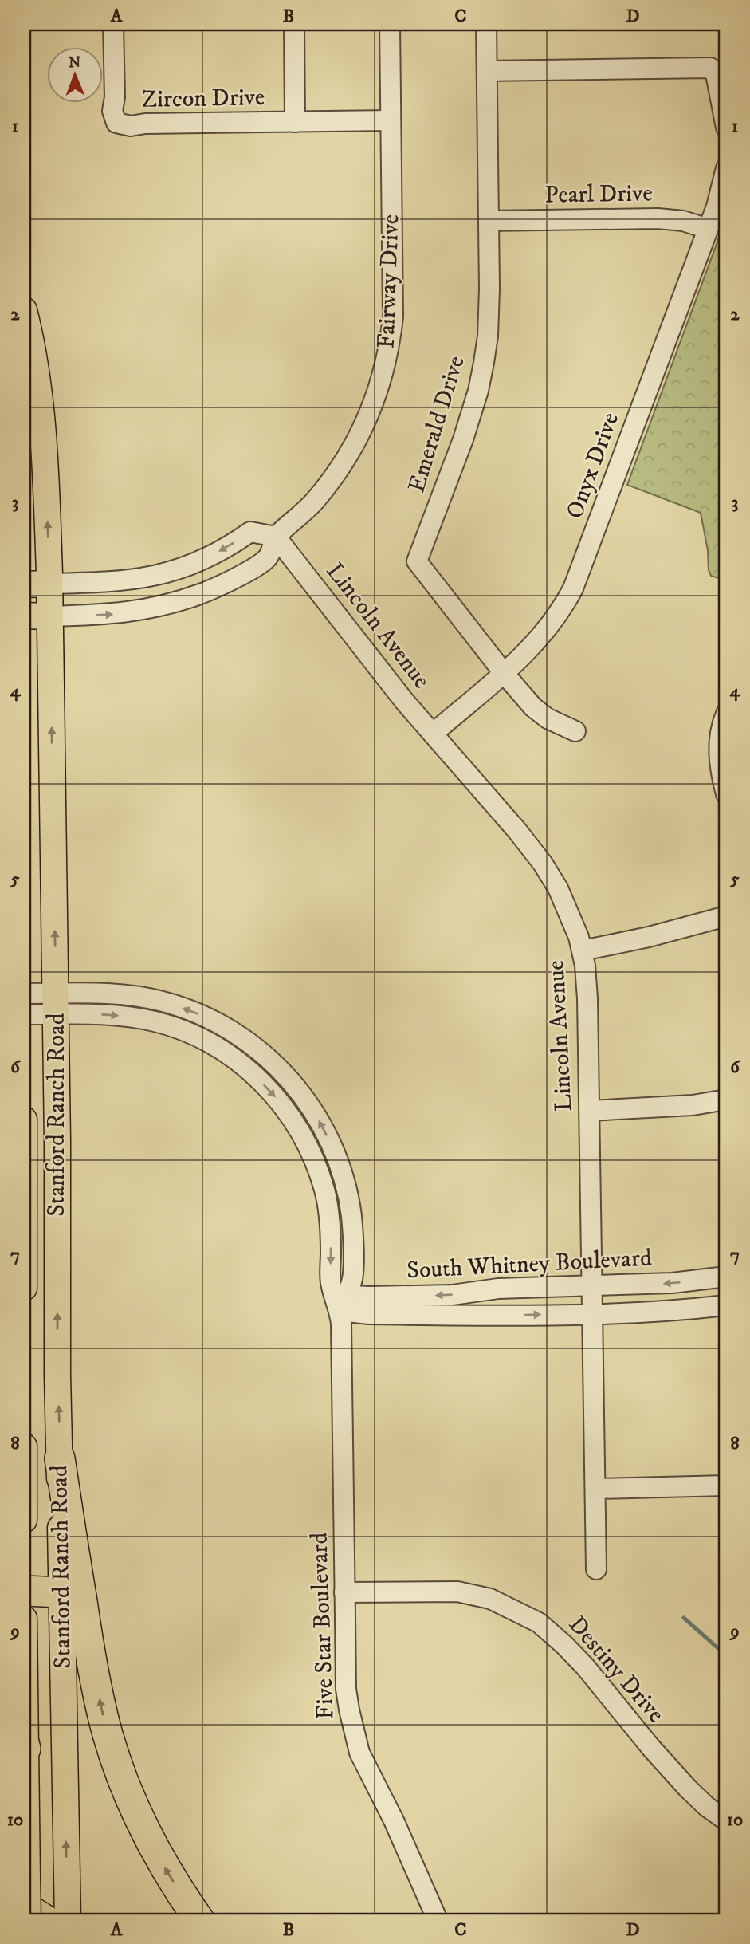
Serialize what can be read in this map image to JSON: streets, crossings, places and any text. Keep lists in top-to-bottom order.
{
  "streets": {
    "main road": ["Fairway Drive", "Stanford Ranch Road"],
    "street": [
      "Zircon Drive",
      "Pearl Drive",
      "Emerald Drive",
      "Onyx Drive",
      "Lincoln Avenue",
      "South Whitney Boulevard",
      "Five Star Boulevard",
      "Destiny Drive"
    ]
  },
  "crossings": [
    ["Zircon Drive", "Fairway Drive"],
    ["Pearl Drive", "Emerald Drive"],
    ["Pearl Drive", "Onyx Drive"],
    ["Fairway Drive", "Lincoln Avenue"],
    ["Fairway Drive", "Stanford Ranch Road"],
    ["Emerald Drive", "Onyx Drive"],
    ["Onyx Drive", "Lincoln Avenue"],
    ["Lincoln Avenue", "South Whitney Boulevard"],
    ["Stanford Ranch Road", "Five Star Boulevard"],
    ["South Whitney Boulevard", "Five Star Boulevard"],
    ["Five Star Boulevard", "Destiny Drive"]
  ],
  "north": "top",
  "grid": {
    "columns": [
      "A",
      "B",
      "C",
      "D"
    ],
    "rows": [
      "1",
      "2",
      "3",
      "4",
      "5",
      "6",
      "7",
      "8",
      "9",
      "10"
    ]
  }
}
